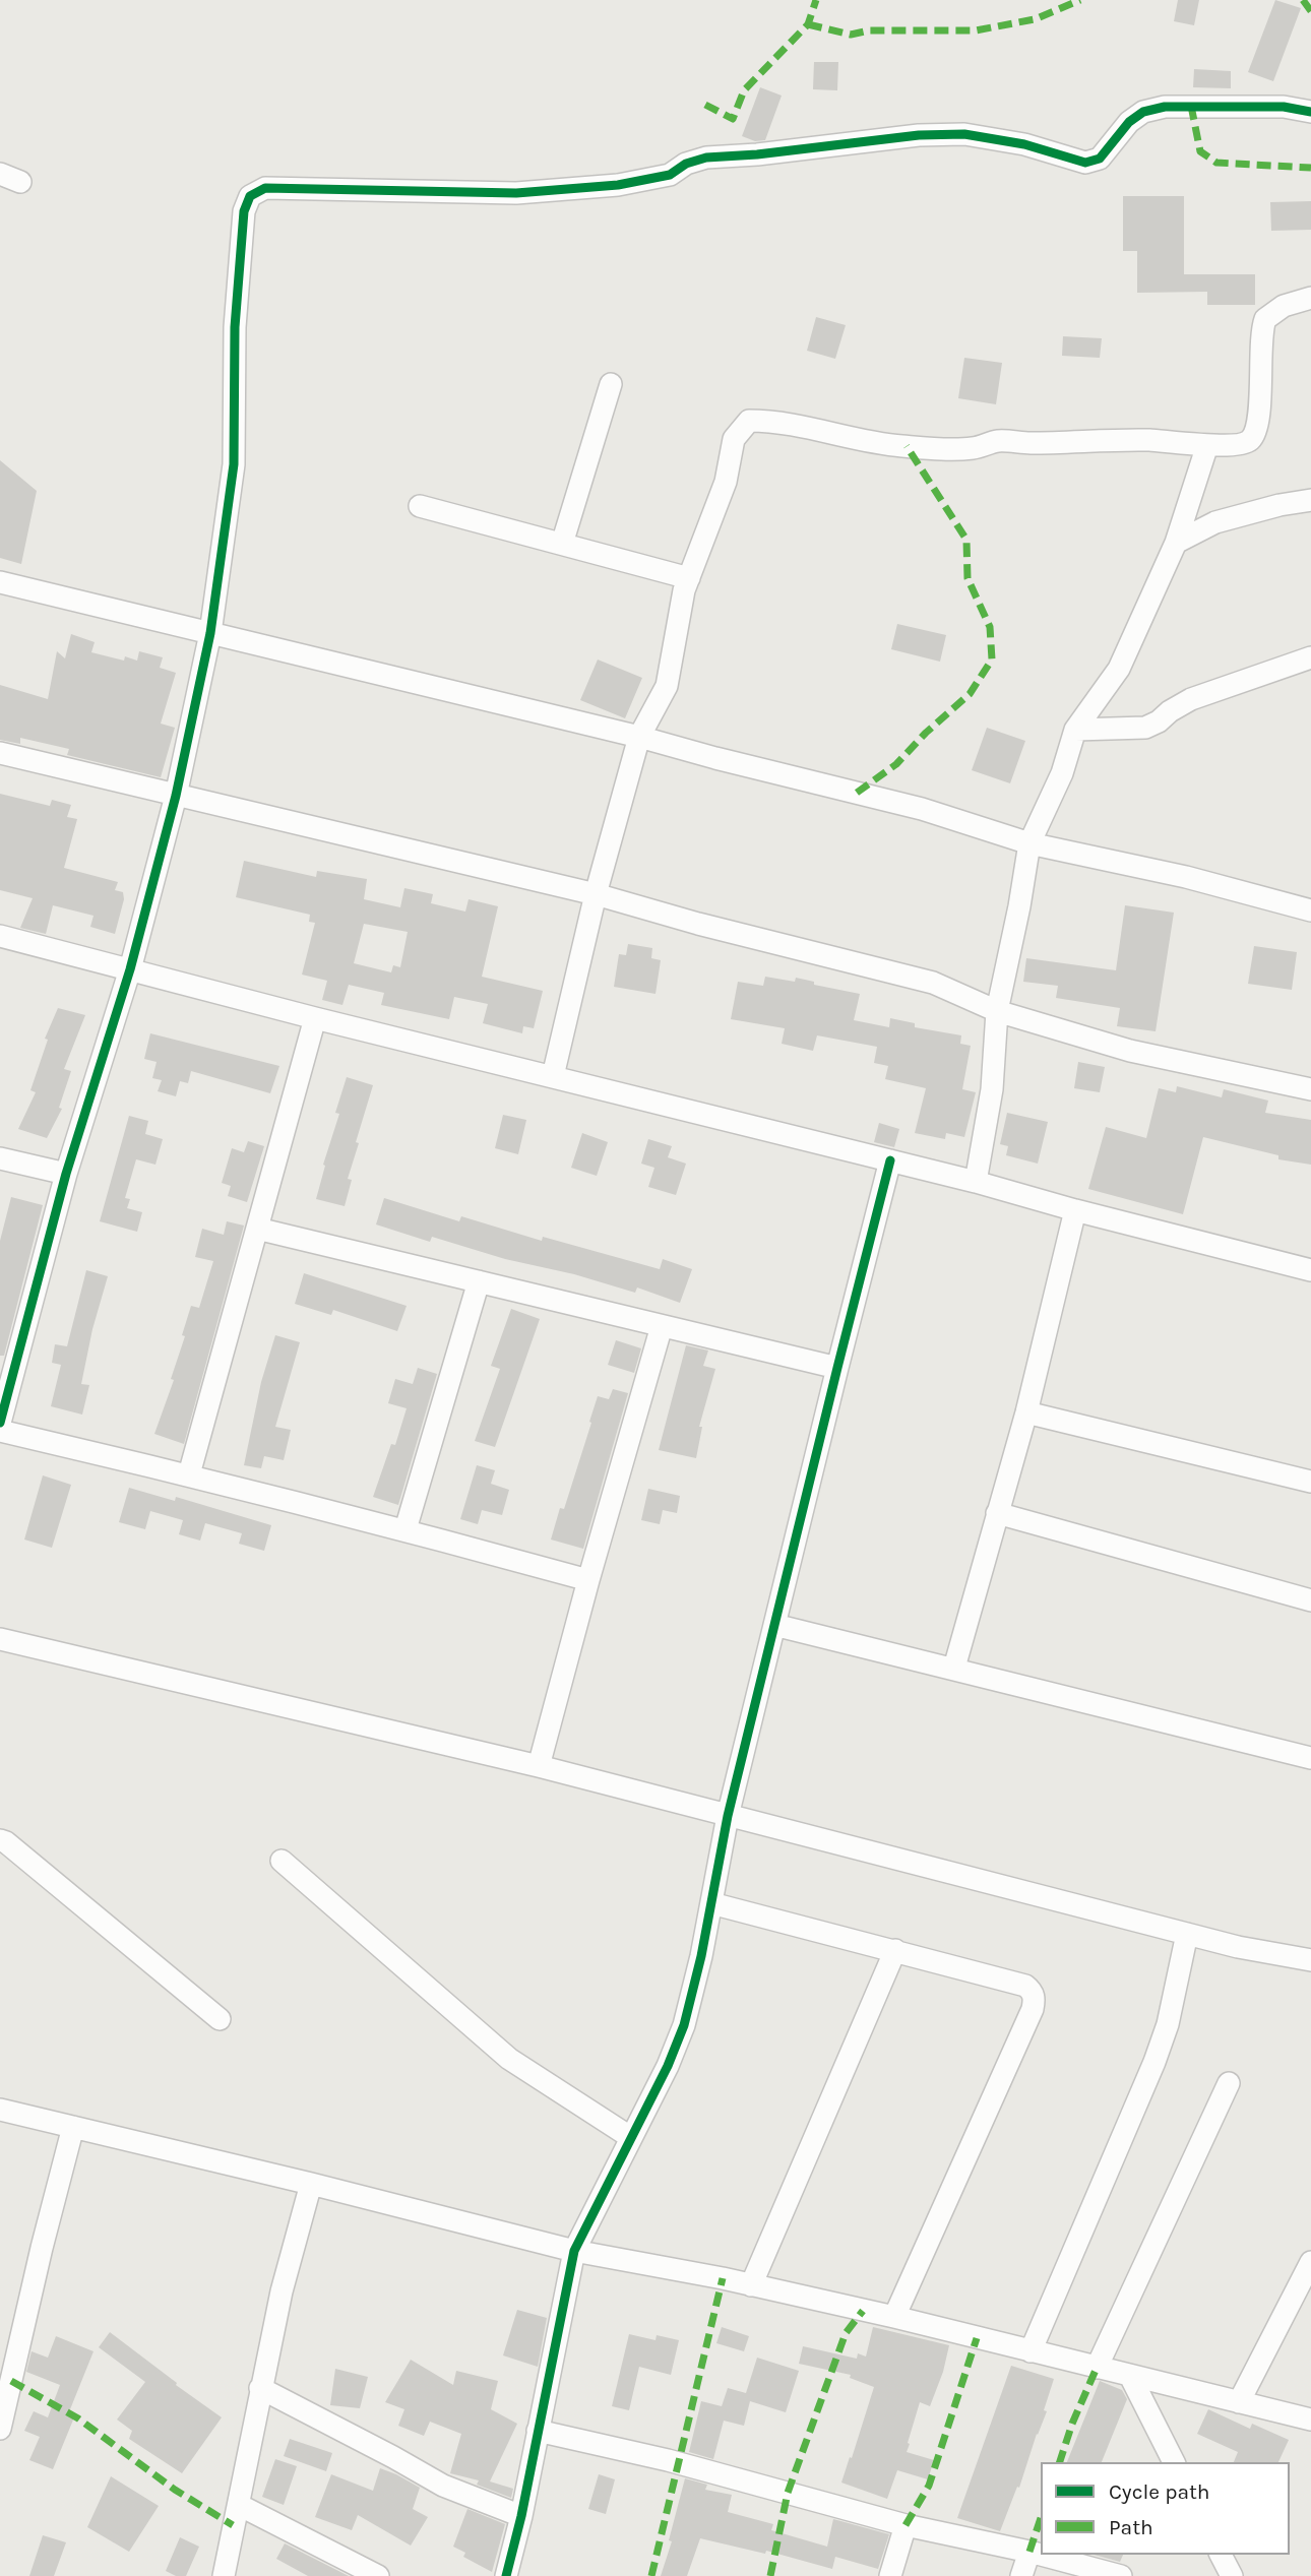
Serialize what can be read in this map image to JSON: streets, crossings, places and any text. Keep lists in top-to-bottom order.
{
  "legend": ["Cycle path", "Path"]
}
